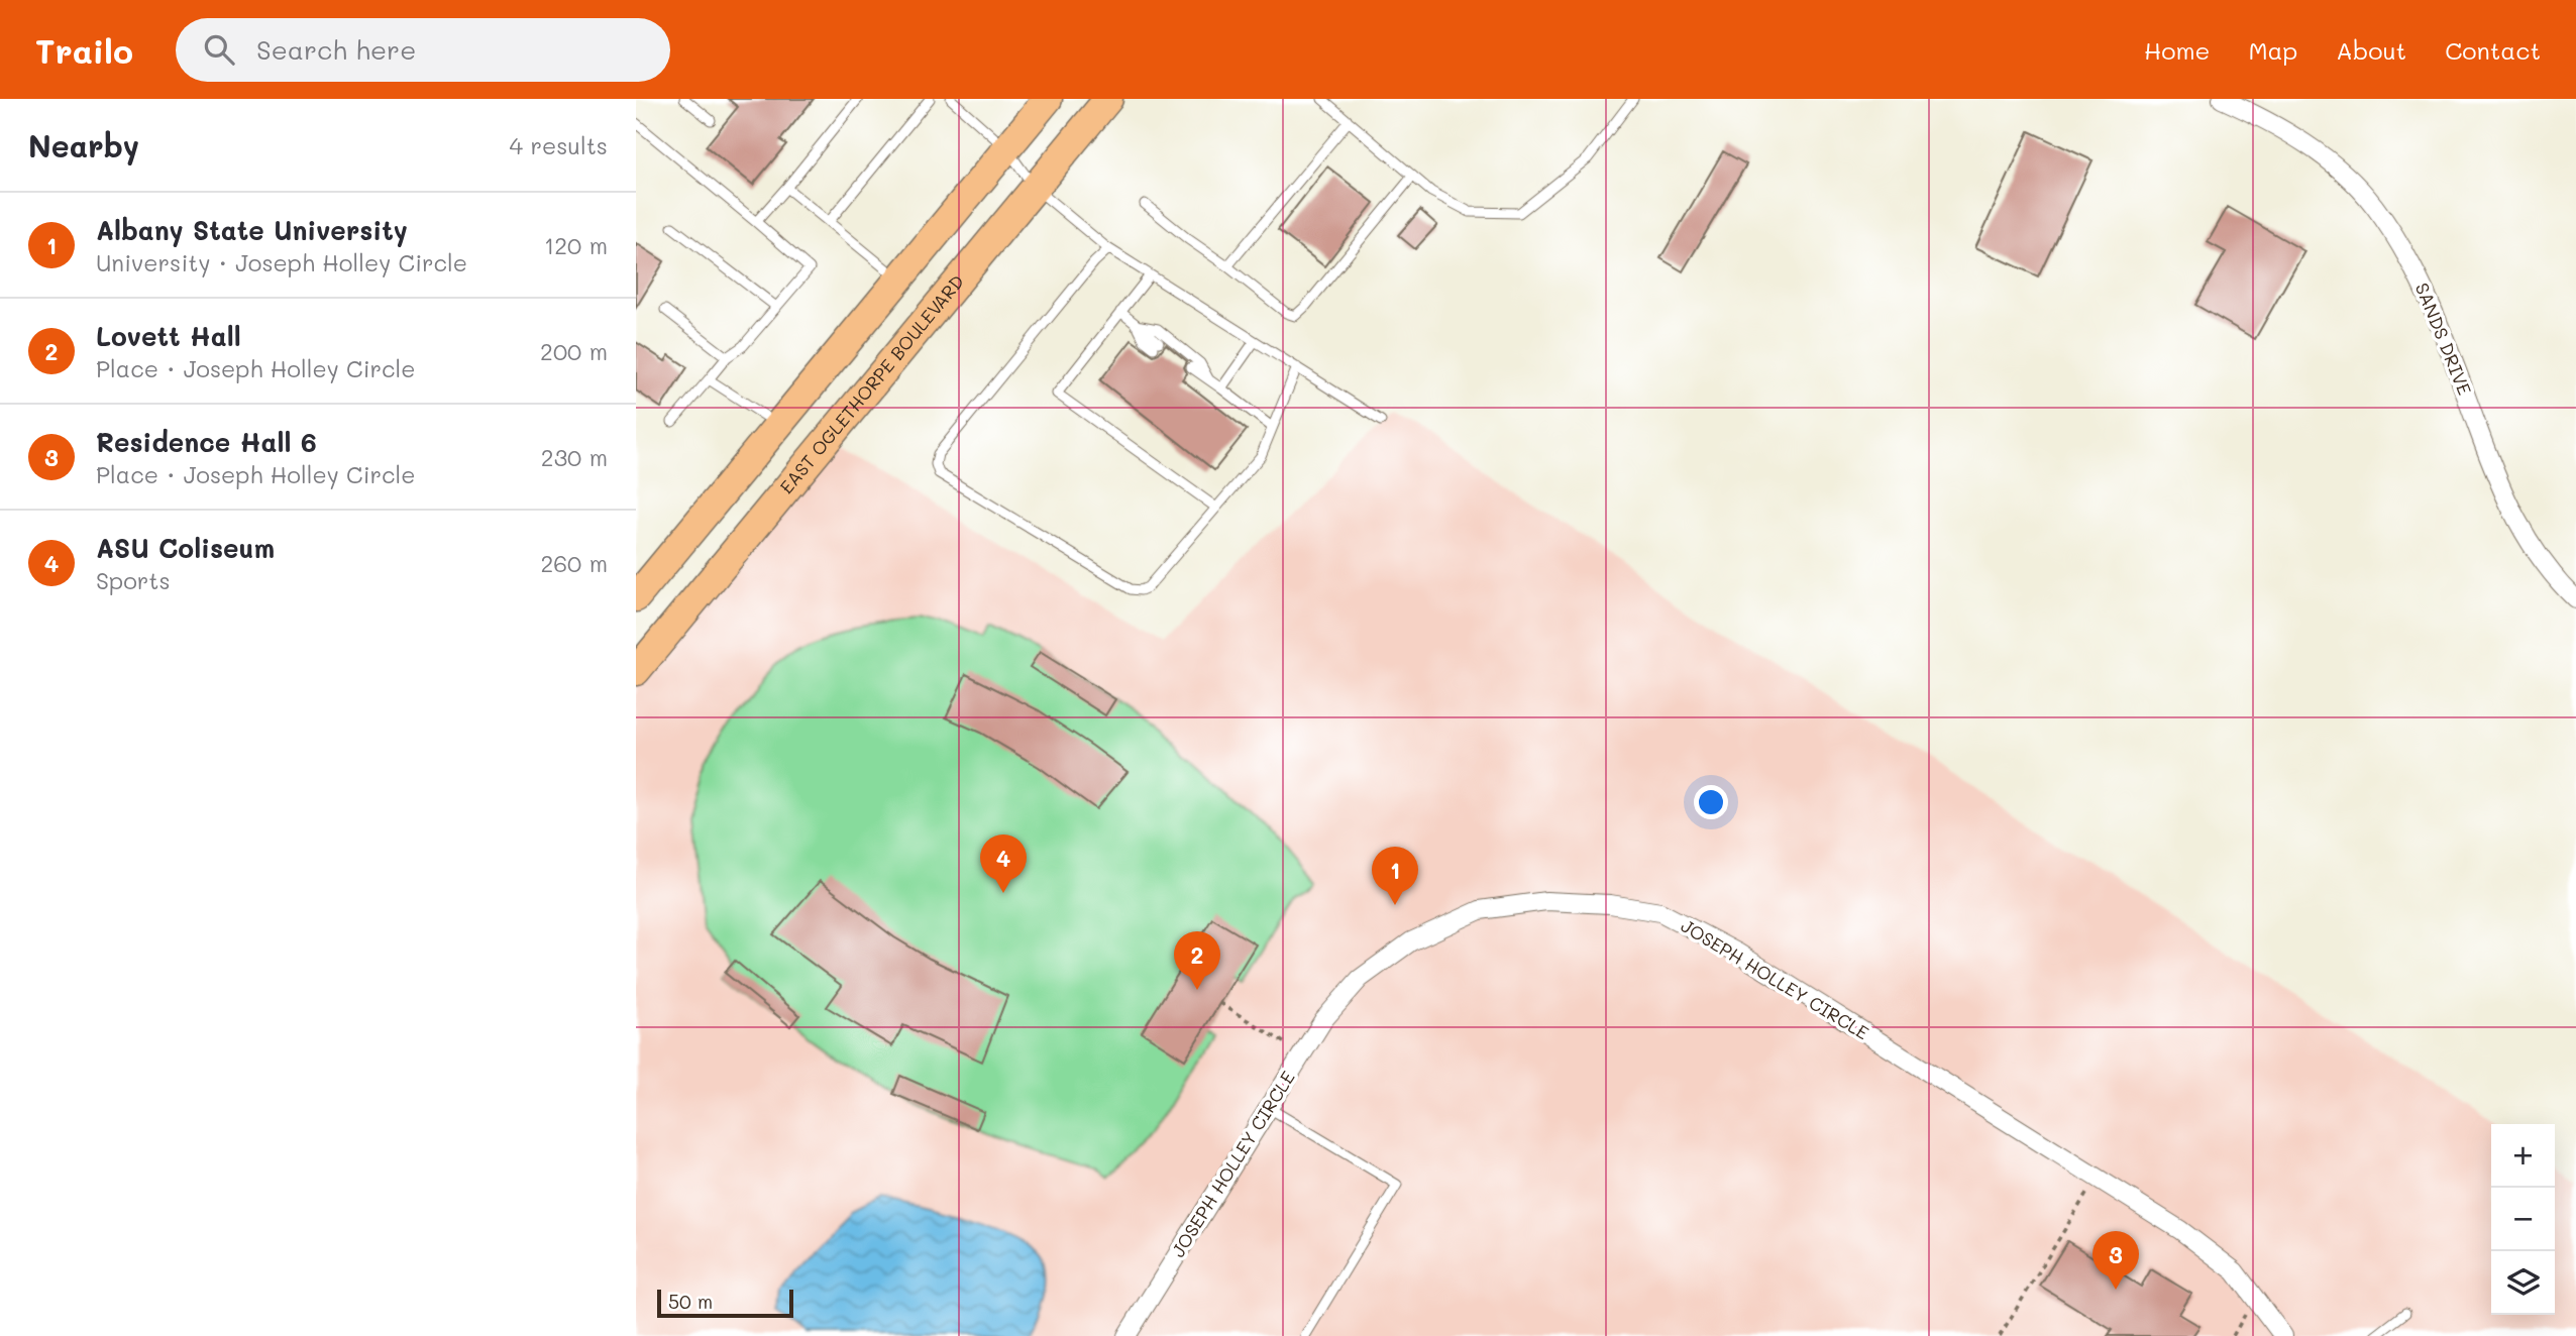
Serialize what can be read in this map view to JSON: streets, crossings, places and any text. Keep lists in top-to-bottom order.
{
  "streets": {
    "main road": ["EAST OGLETHORPE BOULEVARD"],
    "street": ["SANDS DRIVE", "JOSEPH HOLLEY CIRCLE"]
  },
  "scale_bar": "50 m",
  "page": {
    "header": "Trailo",
    "search": "Search here",
    "nav": [
      "Home",
      "Map",
      "About",
      "Contact"
    ],
    "heading": ["Nearby", "4 results"],
    "list": [
      {
        "mark": "1",
        "name": "Albany State University",
        "note": "University · Joseph Holley Circle",
        "value": "120 m"
      },
      {
        "mark": "2",
        "name": "Lovett Hall",
        "note": "Place · Joseph Holley Circle",
        "value": "200 m"
      },
      {
        "mark": "3",
        "name": "Residence Hall 6",
        "note": "Place · Joseph Holley Circle",
        "value": "230 m"
      },
      {
        "mark": "4",
        "name": "ASU Coliseum",
        "note": "Sports",
        "value": "260 m"
      }
    ],
    "pins": [
      "4",
      "1",
      "2",
      "3"
    ],
    "map_buttons": ["+", "−"],
    "scale": "50 m"
  }
}
